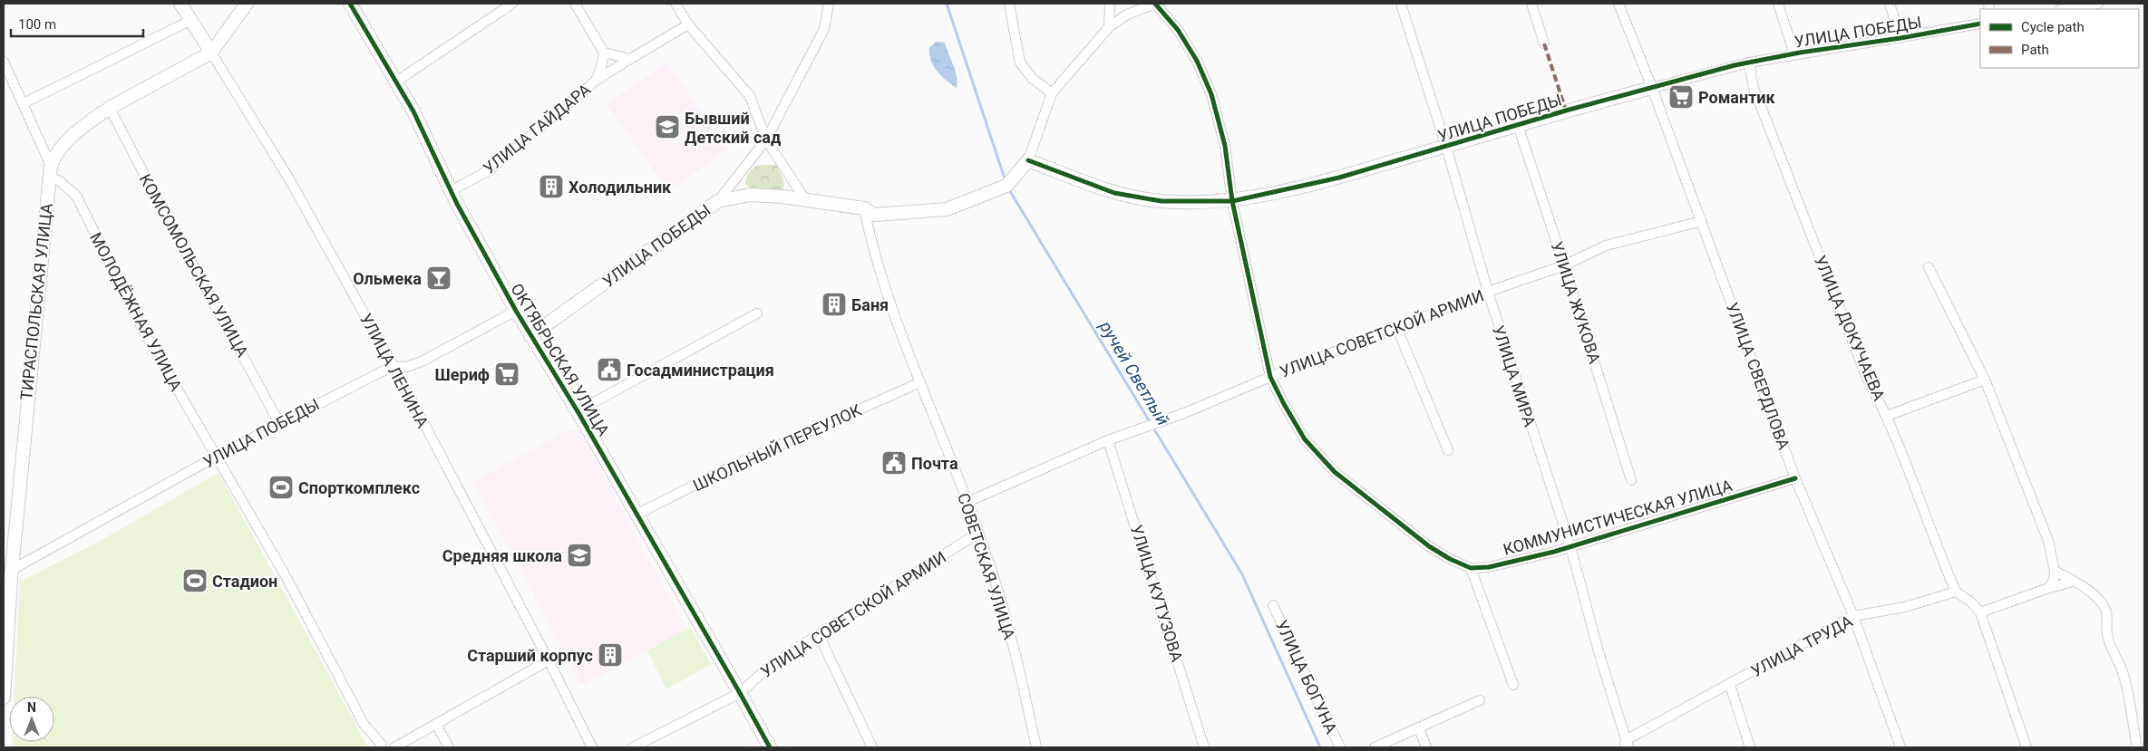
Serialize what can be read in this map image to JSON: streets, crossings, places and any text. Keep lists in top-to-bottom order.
{
  "streets": {
    "street": [
      "УЛИЦА ПОБЕДЫ",
      "УЛИЦА ГАЙДАРА",
      "КОМСОМОЛЬСКАЯ УЛИЦА",
      "ТИРАСПОЛЬСКАЯ УЛИЦА",
      "УЛИЦА ЖУКОВА",
      "МОЛОДЁЖНАЯ УЛИЦА",
      "УЛИЦА ДОКУЧАЕВА",
      "УЛИЦА СОВЕТСКОЙ АРМИИ",
      "ОКТЯБРЬСКАЯ УЛИЦА",
      "УЛИЦА ЛЕНИНА",
      "УЛИЦА МИРА",
      "УЛИЦА СВЕРДЛОВА",
      "ШКОЛЬНЫЙ ПЕРЕУЛОК",
      "КОММУНИСТИЧЕСКАЯ УЛИЦА",
      "СОВЕТСКАЯ УЛИЦА",
      "УЛИЦА КУТУЗОВА",
      "УЛИЦА ТРУДА",
      "УЛИЦА БОГУНА"
    ]
  },
  "crossings": [
    ["УЛИЦА ПОБЕДЫ", "КОМСОМОЛЬСКАЯ УЛИЦА"],
    ["УЛИЦА ПОБЕДЫ", "ТИРАСПОЛЬСКАЯ УЛИЦА"],
    ["УЛИЦА ПОБЕДЫ", "УЛИЦА ЖУКОВА"],
    ["УЛИЦА ПОБЕДЫ", "МОЛОДЁЖНАЯ УЛИЦА"],
    ["УЛИЦА ПОБЕДЫ", "УЛИЦА ДОКУЧАЕВА"],
    ["УЛИЦА ПОБЕДЫ", "ОКТЯБРЬСКАЯ УЛИЦА"],
    ["УЛИЦА ПОБЕДЫ", "УЛИЦА ЛЕНИНА"],
    ["УЛИЦА ПОБЕДЫ", "УЛИЦА МИРА"],
    ["УЛИЦА ПОБЕДЫ", "УЛИЦА СВЕРДЛОВА"],
    ["УЛИЦА ПОБЕДЫ", "КОММУНИСТИЧЕСКАЯ УЛИЦА"],
    ["УЛИЦА ГАЙДАРА", "ОКТЯБРЬСКАЯ УЛИЦА"],
    ["КОМСОМОЛЬСКАЯ УЛИЦА", "ТИРАСПОЛЬСКАЯ УЛИЦА"],
    ["ТИРАСПОЛЬСКАЯ УЛИЦА", "МОЛОДЁЖНАЯ УЛИЦА"],
    ["ТИРАСПОЛЬСКАЯ УЛИЦА", "УЛИЦА ЛЕНИНА"],
    ["УЛИЦА ЖУКОВА", "УЛИЦА СОВЕТСКОЙ АРМИИ"],
    ["УЛИЦА ДОКУЧАЕВА", "УЛИЦА ТРУДА"],
    ["УЛИЦА СОВЕТСКОЙ АРМИИ", "ОКТЯБРЬСКАЯ УЛИЦА"],
    ["УЛИЦА СОВЕТСКОЙ АРМИИ", "УЛИЦА МИРА"],
    ["УЛИЦА СОВЕТСКОЙ АРМИИ", "УЛИЦА СВЕРДЛОВА"],
    ["УЛИЦА СОВЕТСКОЙ АРМИИ", "КОММУНИСТИЧЕСКАЯ УЛИЦА"],
    ["УЛИЦА СОВЕТСКОЙ АРМИИ", "СОВЕТСКАЯ УЛИЦА"],
    ["УЛИЦА СОВЕТСКОЙ АРМИИ", "УЛИЦА КУТУЗОВА"],
    ["ОКТЯБРЬСКАЯ УЛИЦА", "ШКОЛЬНЫЙ ПЕРЕУЛОК"],
    ["УЛИЦА МИРА", "КОММУНИСТИЧЕСКАЯ УЛИЦА"],
    ["УЛИЦА МИРА", "УЛИЦА ТРУДА"],
    ["УЛИЦА СВЕРДЛОВА", "КОММУНИСТИЧЕСКАЯ УЛИЦА"],
    ["УЛИЦА СВЕРДЛОВА", "УЛИЦА ТРУДА"],
    ["ШКОЛЬНЫЙ ПЕРЕУЛОК", "СОВЕТСКАЯ УЛИЦА"]
  ],
  "water": ["ручей Светлый"],
  "places": {
    "supermarket": ["Романтик", "Шериф"],
    "school or university": ["Бывший Детский сад", "Средняя школа"],
    "building": ["Холодильник", "Баня", "Старший корпус"],
    "bar": ["Ольмека"],
    "public building": ["Госадминистрация", "Почта"],
    "sports": ["Спорткомплекс", "Стадион"]
  },
  "legend": ["Cycle path", "Path"],
  "scale_bar": "100 m",
  "north": "top"
}
